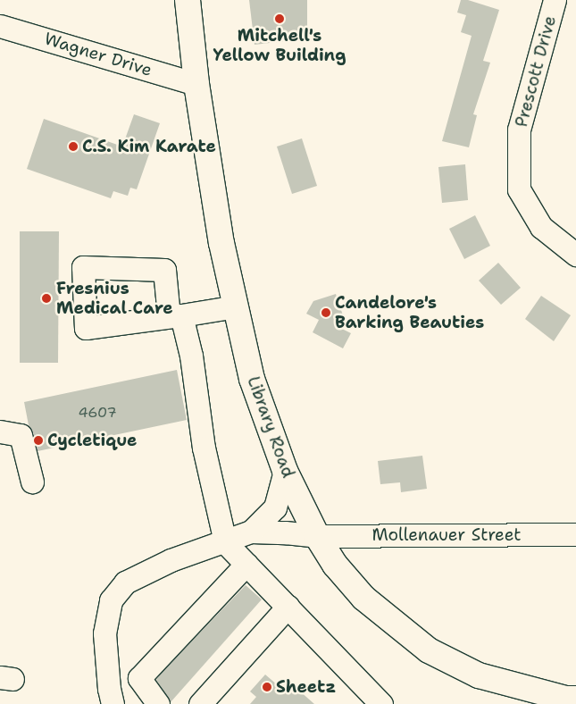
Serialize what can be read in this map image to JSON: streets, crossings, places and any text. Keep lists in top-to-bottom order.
{
  "streets": {
    "main road": ["Library Road"],
    "street": ["Wagner Drive", "Prescott Drive", "Mollenauer Street"]
  },
  "crossings": [
    ["Wagner Drive", "Library Road"],
    ["Library Road", "Mollenauer Street"]
  ],
  "places": [
    "Mitchell's Yellow Building",
    "C.S. Kim Karate",
    "Fresnius Medical Care",
    "Candelore's Barking Beauties",
    "Cycletique",
    "Sheetz"
  ],
  "house_numbers": ["4607"]
}
